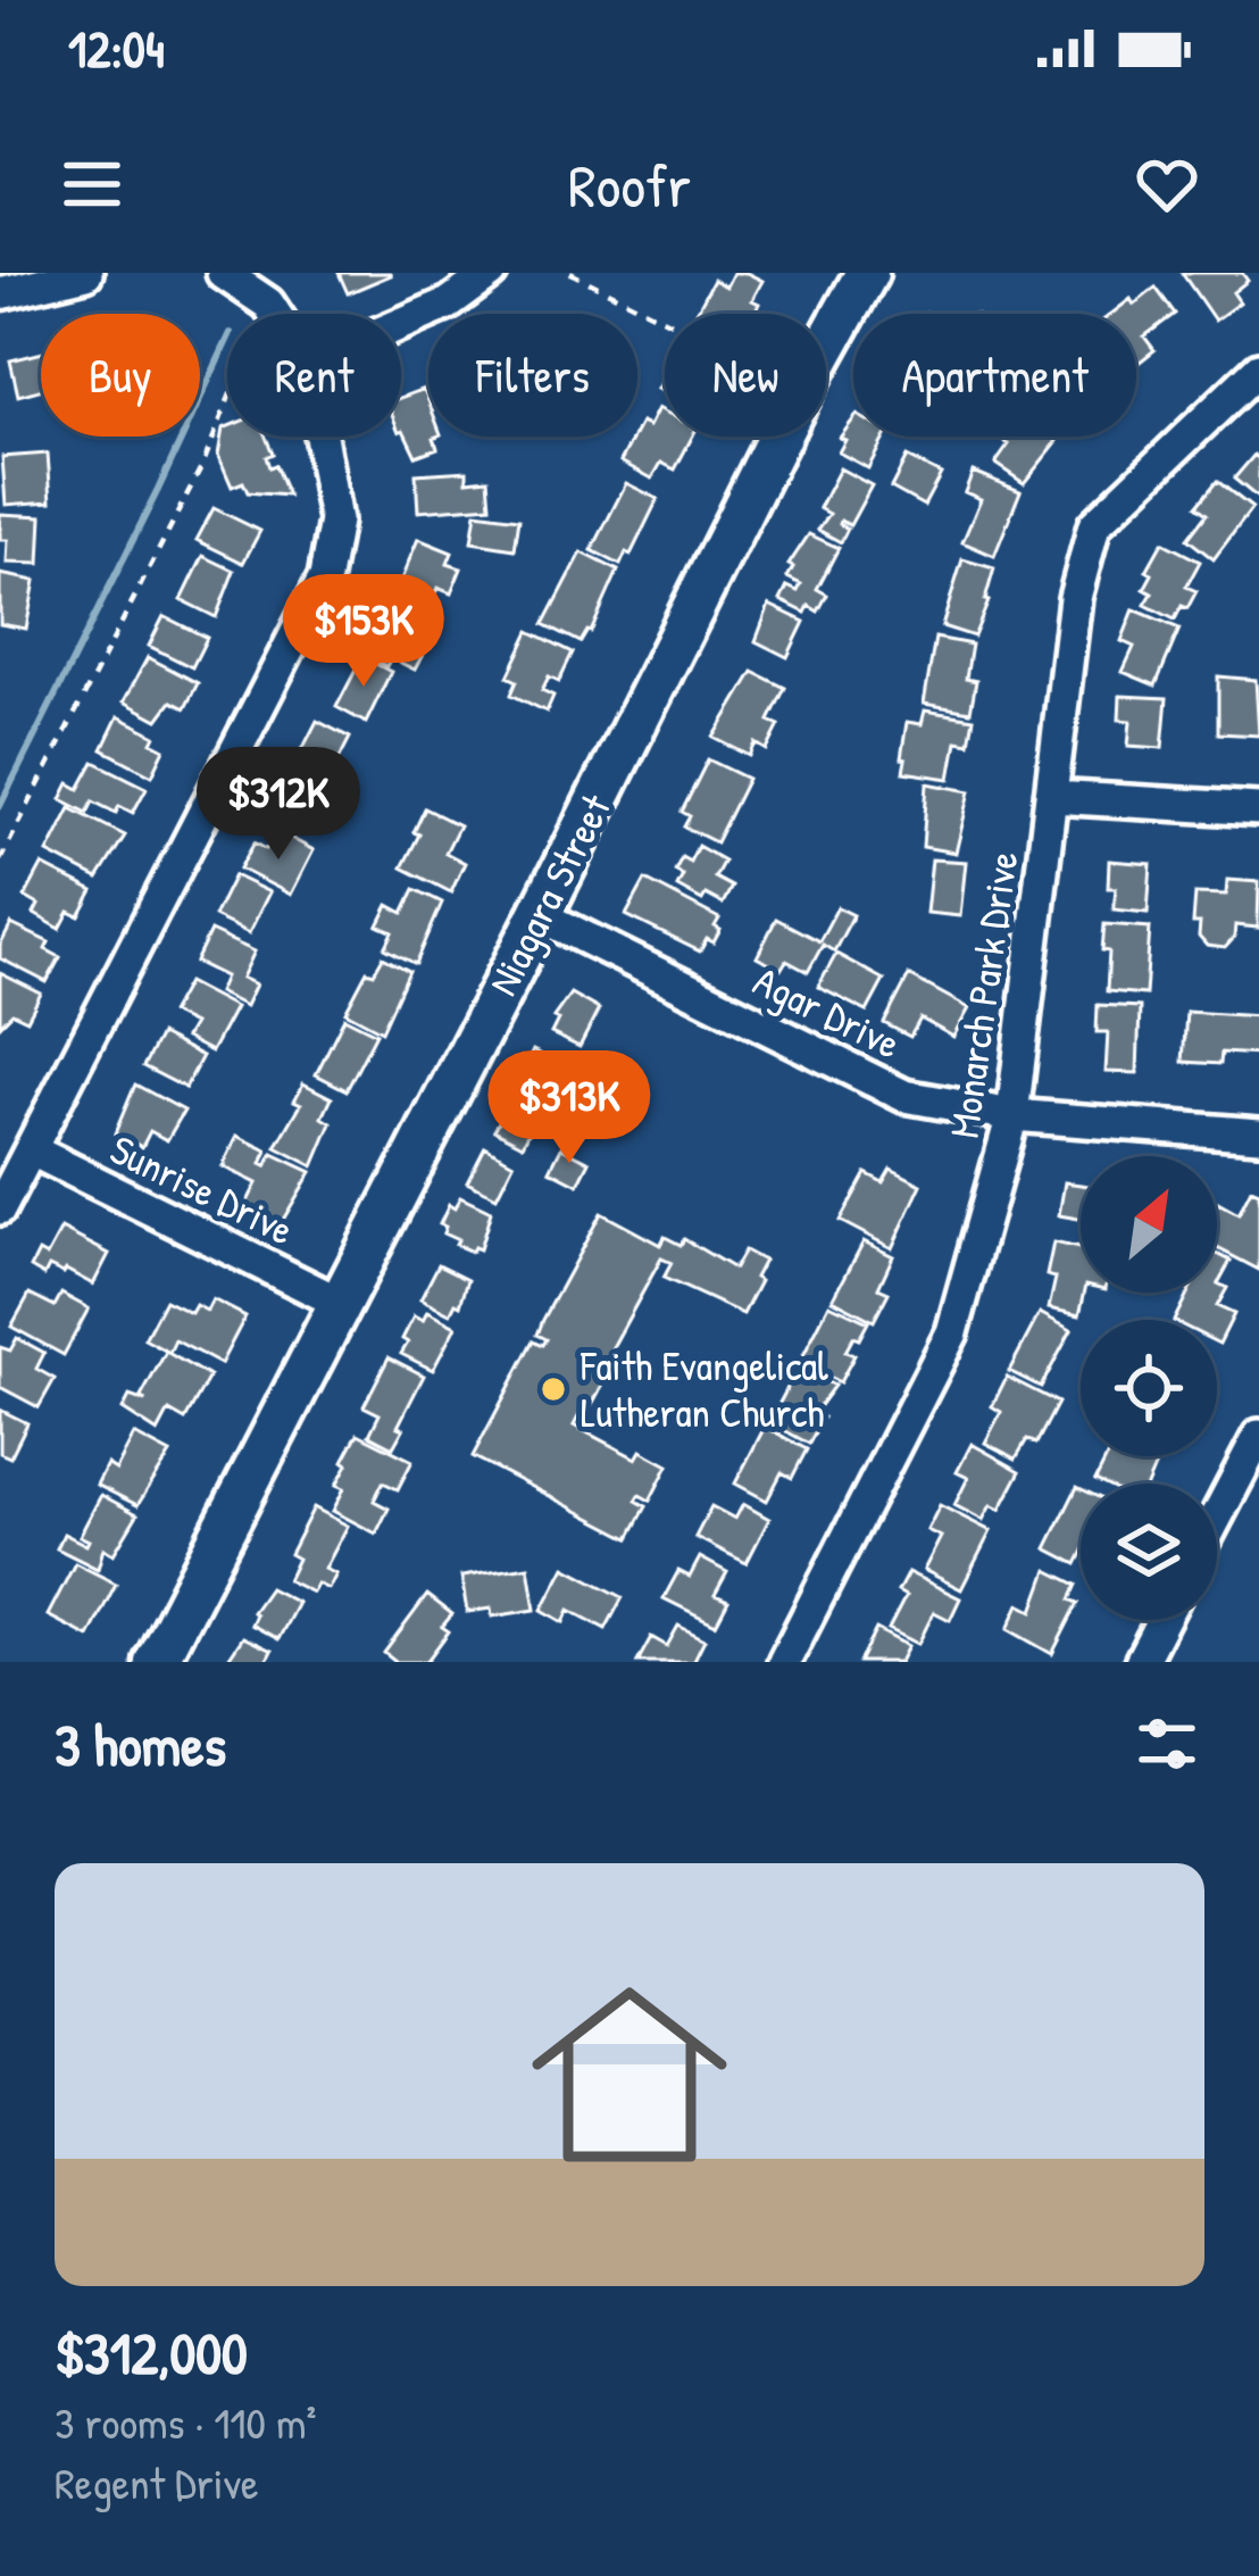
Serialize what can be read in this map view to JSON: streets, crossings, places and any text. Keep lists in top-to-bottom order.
{
  "streets": {
    "main road": ["Niagara Street"],
    "street": ["Monarch Park Drive", "Agar Drive", "Sunrise Drive"]
  },
  "crossings": [
    ["Niagara Street", "Agar Drive"],
    ["Niagara Street", "Sunrise Drive"],
    ["Monarch Park Drive", "Agar Drive"]
  ],
  "places": ["Faith Evangelical Lutheran Church"],
  "north": "top right",
  "page": {
    "status": "12:04",
    "header": "Roofr",
    "chip": [
      "Buy",
      "Rent",
      "Filters",
      "New",
      "Apartment"
    ],
    "price": ["$153K", "$312K", "$313K"],
    "heading": "3 homes",
    "list": [
      {
        "name": "$312,000",
        "note": "3 rooms · 110 m² · Regent Drive"
      }
    ]
  }
}
